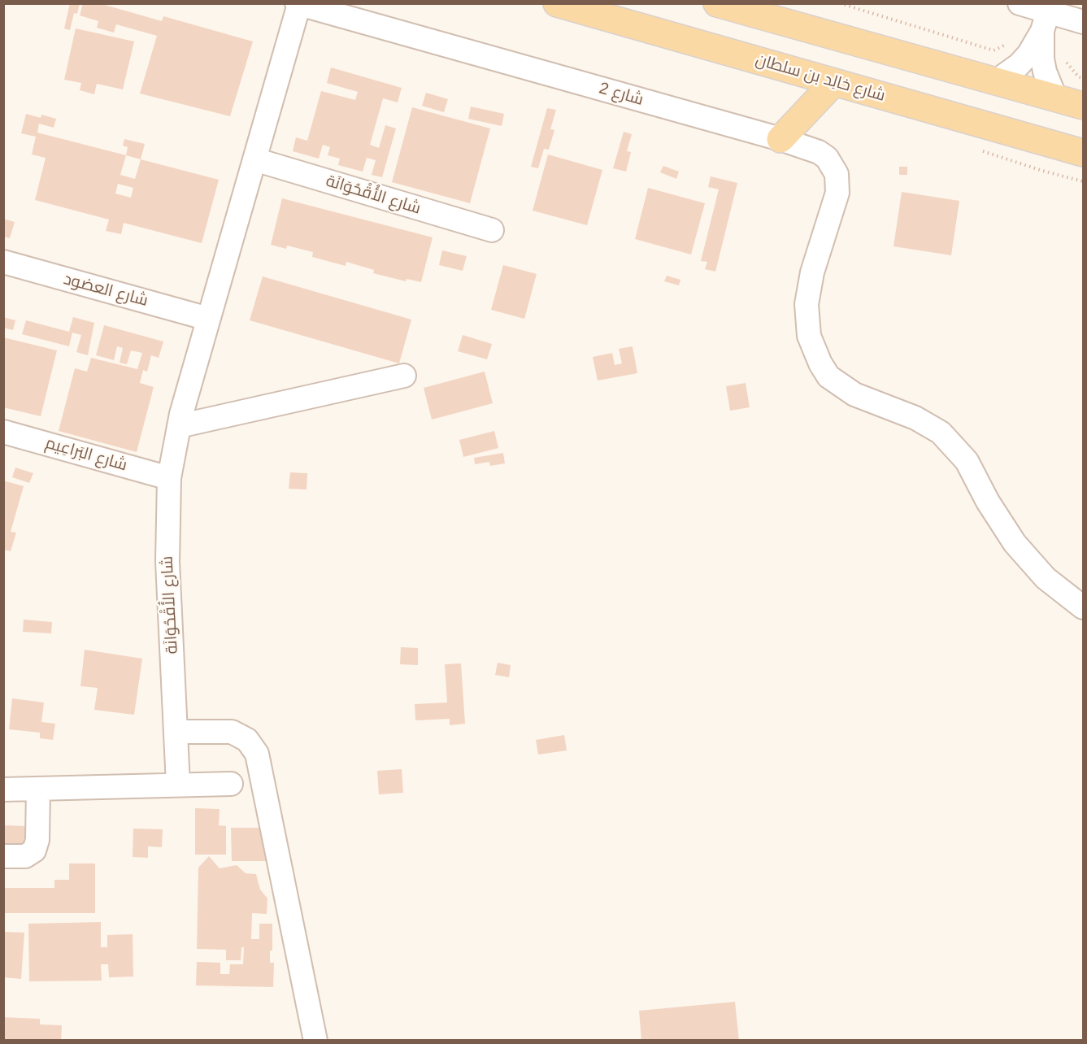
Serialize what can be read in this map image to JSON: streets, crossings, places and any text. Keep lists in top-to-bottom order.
{
  "streets": {
    "main road": ["شارع خالِد بن سلطان"],
    "street": [
      "شارع 2",
      "شارع الأُقْحُوَانَة",
      "شارع العضود",
      "شارع البَراعِيم"
    ]
  },
  "crossings": [
    ["شارع 2", "شارع الأُقْحُوَانَة"],
    ["شارع الأُقْحُوَانَة", "شارع العضود"],
    ["شارع الأُقْحُوَانَة", "شارع البَراعِيم"]
  ]
}
